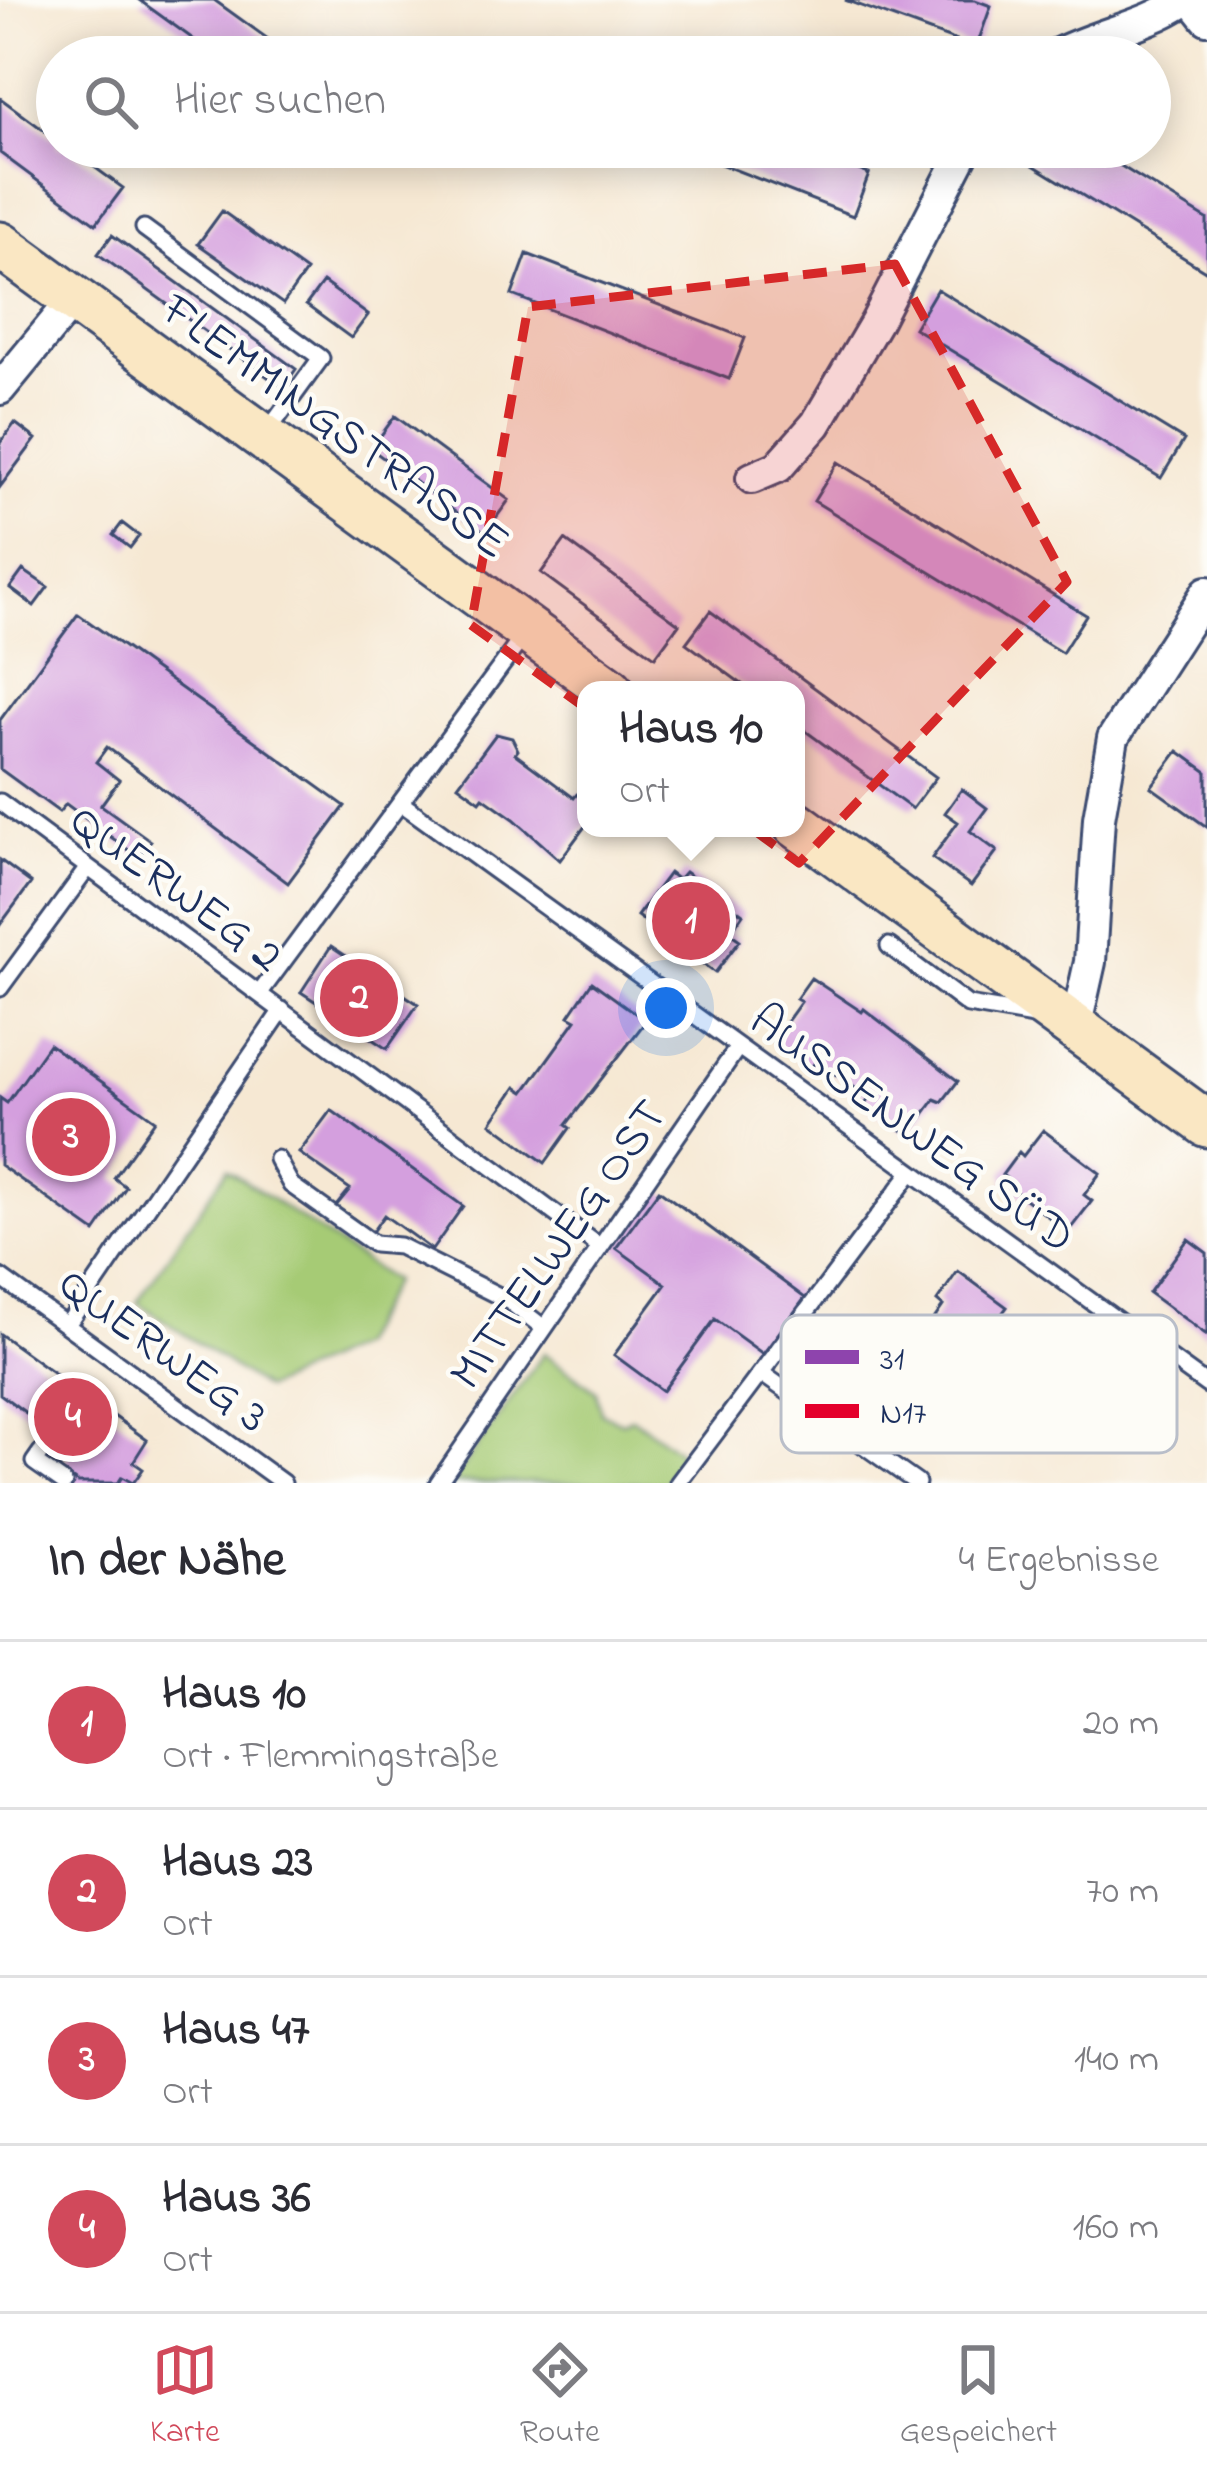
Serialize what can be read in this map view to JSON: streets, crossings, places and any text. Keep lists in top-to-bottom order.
{
  "streets": {
    "street": ["FLEMMINGSTRASSE"],
    "lane": [
      "QUERWEG 2",
      "AUSSENWEG SÜD",
      "MITTELWEG OST",
      "QUERWEG 3"
    ]
  },
  "crossings": [
    ["QUERWEG 2", "MITTELWEG OST"],
    ["AUSSENWEG SÜD", "MITTELWEG OST"]
  ],
  "legend": ["31", "N17"],
  "page": {
    "search": "Hier suchen",
    "popup": ["Haus 10", "Ort"],
    "pins": [
      "1",
      "2",
      "3",
      "4"
    ],
    "heading": ["In der Nähe", "4 Ergebnisse"],
    "list": [
      {
        "mark": "1",
        "name": "Haus 10",
        "note": "Ort · Flemmingstraße",
        "value": "20 m"
      },
      {
        "mark": "2",
        "name": "Haus 23",
        "note": "Ort",
        "value": "70 m"
      },
      {
        "mark": "3",
        "name": "Haus 47",
        "note": "Ort",
        "value": "140 m"
      },
      {
        "mark": "4",
        "name": "Haus 36",
        "note": "Ort",
        "value": "160 m"
      }
    ],
    "nav": ["Karte", "Route", "Gespeichert"]
  }
}
